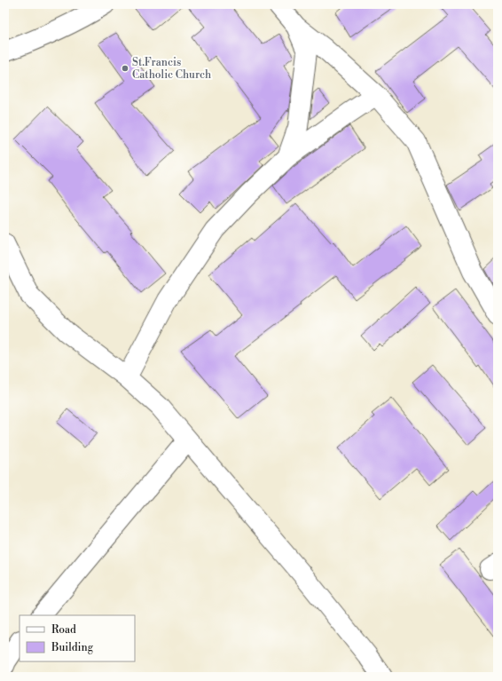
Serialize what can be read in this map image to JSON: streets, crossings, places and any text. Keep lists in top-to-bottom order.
{
  "places": ["St.Francis Catholic Church"],
  "legend": ["Road", "Building"]
}
